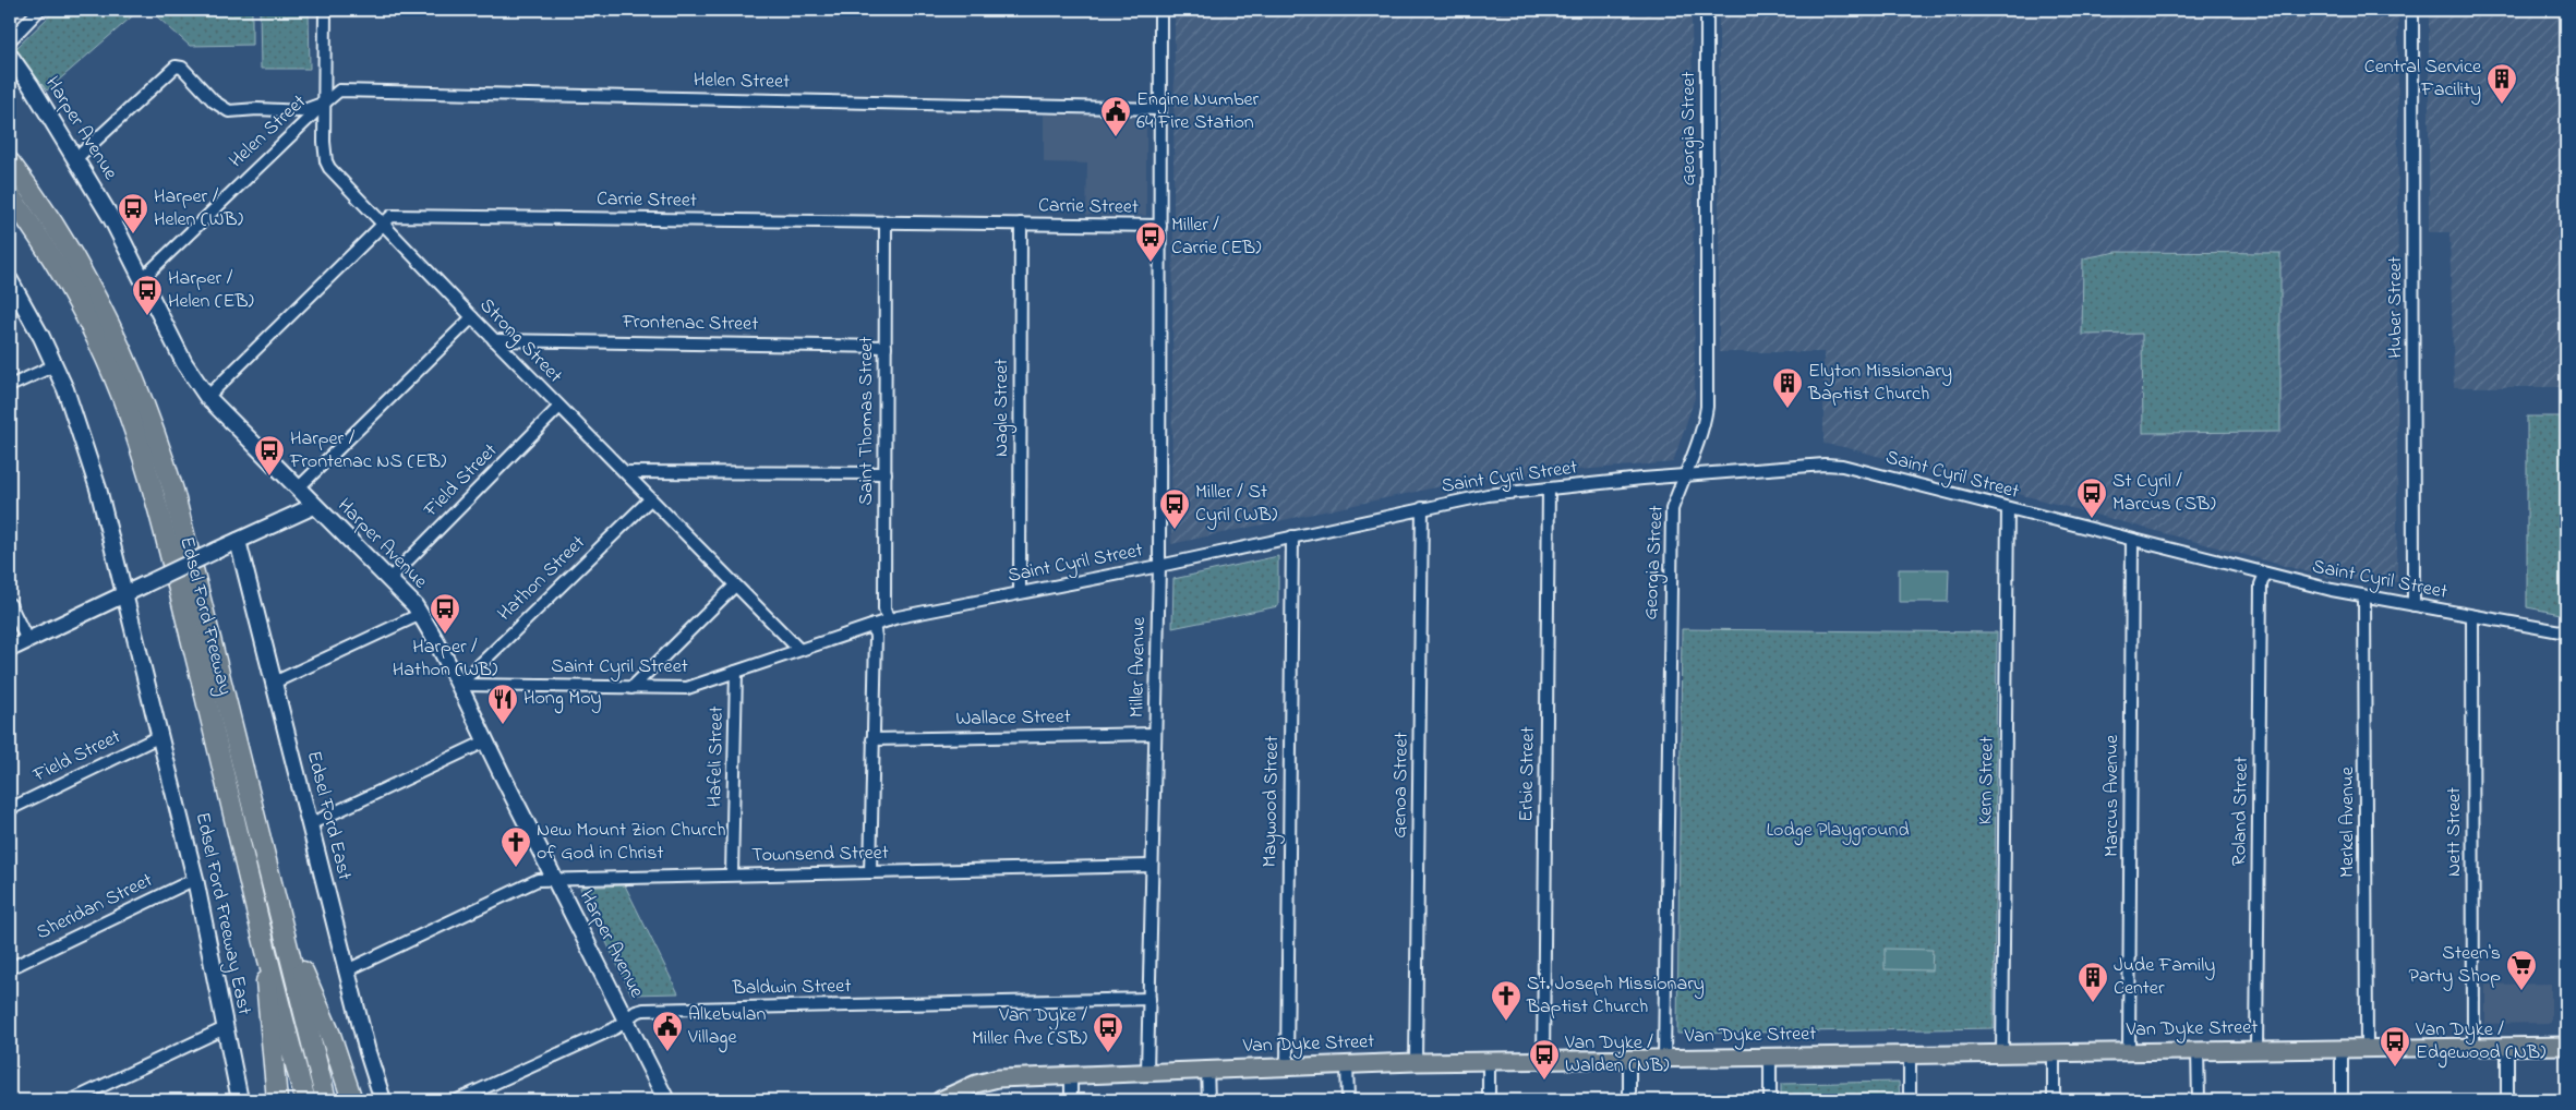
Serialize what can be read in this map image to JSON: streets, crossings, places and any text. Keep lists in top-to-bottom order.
{
  "streets": {
    "highway": ["Edsel Ford Freeway"],
    "main road": ["Van Dyke Street"],
    "street": [
      "Helen Street",
      "Harper Avenue",
      "Georgia Street",
      "Carrie Street",
      "Huber Street",
      "Frontenac Street",
      "Strong Street",
      "Nagle Street",
      "Saint Thomas Street",
      "Saint Cyril Street",
      "Field Street",
      "Hathon Street",
      "Miller Avenue",
      "Wallace Street",
      "Hafeli Street",
      "Erbie Street",
      "Kern Street",
      "Genoa Street",
      "Marcus Avenue",
      "Maywood Street",
      "Roland Street",
      "Edsel Ford East",
      "Merkel Avenue",
      "Nett Street",
      "Townsend Street",
      "Sheridan Street",
      "Edsel Ford Freeway East",
      "Baldwin Street"
    ]
  },
  "crossings": [
    ["Helen Street", "Harper Avenue"],
    ["Helen Street", "Strong Street"],
    ["Helen Street", "Miller Avenue"],
    ["Harper Avenue", "Carrie Street"],
    ["Harper Avenue", "Saint Cyril Street"],
    ["Harper Avenue", "Field Street"],
    ["Harper Avenue", "Hathon Street"],
    ["Harper Avenue", "Townsend Street"],
    ["Harper Avenue", "Baldwin Street"],
    ["Georgia Street", "Saint Cyril Street"],
    ["Georgia Street", "Van Dyke Street"],
    ["Carrie Street", "Strong Street"],
    ["Carrie Street", "Nagle Street"],
    ["Carrie Street", "Saint Thomas Street"],
    ["Carrie Street", "Miller Avenue"],
    ["Huber Street", "Saint Cyril Street"],
    ["Frontenac Street", "Strong Street"],
    ["Frontenac Street", "Saint Thomas Street"],
    ["Strong Street", "Saint Cyril Street"],
    ["Strong Street", "Field Street"],
    ["Strong Street", "Hathon Street"],
    ["Nagle Street", "Saint Cyril Street"],
    ["Saint Thomas Street", "Saint Cyril Street"],
    ["Saint Cyril Street", "Hathon Street"],
    ["Saint Cyril Street", "Miller Avenue"],
    ["Saint Cyril Street", "Hafeli Street"],
    ["Saint Cyril Street", "Erbie Street"],
    ["Saint Cyril Street", "Kern Street"],
    ["Saint Cyril Street", "Genoa Street"],
    ["Saint Cyril Street", "Marcus Avenue"],
    ["Saint Cyril Street", "Maywood Street"],
    ["Saint Cyril Street", "Roland Street"],
    ["Saint Cyril Street", "Merkel Avenue"],
    ["Saint Cyril Street", "Nett Street"],
    ["Field Street", "Edsel Ford Freeway East"],
    ["Miller Avenue", "Wallace Street"],
    ["Miller Avenue", "Townsend Street"],
    ["Miller Avenue", "Baldwin Street"],
    ["Miller Avenue", "Van Dyke Street"],
    ["Hafeli Street", "Townsend Street"],
    ["Erbie Street", "Van Dyke Street"],
    ["Kern Street", "Van Dyke Street"],
    ["Genoa Street", "Van Dyke Street"],
    ["Marcus Avenue", "Van Dyke Street"],
    ["Maywood Street", "Van Dyke Street"],
    ["Roland Street", "Van Dyke Street"],
    ["Edsel Ford East", "Townsend Street"],
    ["Merkel Avenue", "Van Dyke Street"],
    ["Nett Street", "Van Dyke Street"],
    ["Sheridan Street", "Edsel Ford Freeway East"]
  ],
  "parks": ["Lodge Playground"],
  "places": {
    "building": ["Central Service Facility", "Elyton Missionary Baptist Church", "Jude Family Center"],
    "public building": ["Engine Number 64 Fire Station", "Alkebulan Village"],
    "bus stop": [
      "Harper / Helen (WB)",
      "Miller / Carrie (EB)",
      "Harper / Helen (EB)",
      "Harper / Frontenac NS (EB)",
      "St Cyril / Marcus (SB)",
      "Miller / St Cyril (WB)",
      "Harper / Hathon (WB)",
      "Van Dyke / Miller Ave (SB)",
      "Van Dyke / Edgewood (NB)",
      "Van Dyke / Walden (NB)"
    ],
    "restaurant": ["Hong Moy"],
    "church": ["New Mount Zion Church of God in Christ", "St. Joseph Missionary Baptist Church"],
    "supermarket": ["Steen's Party Shop"]
  }
}
